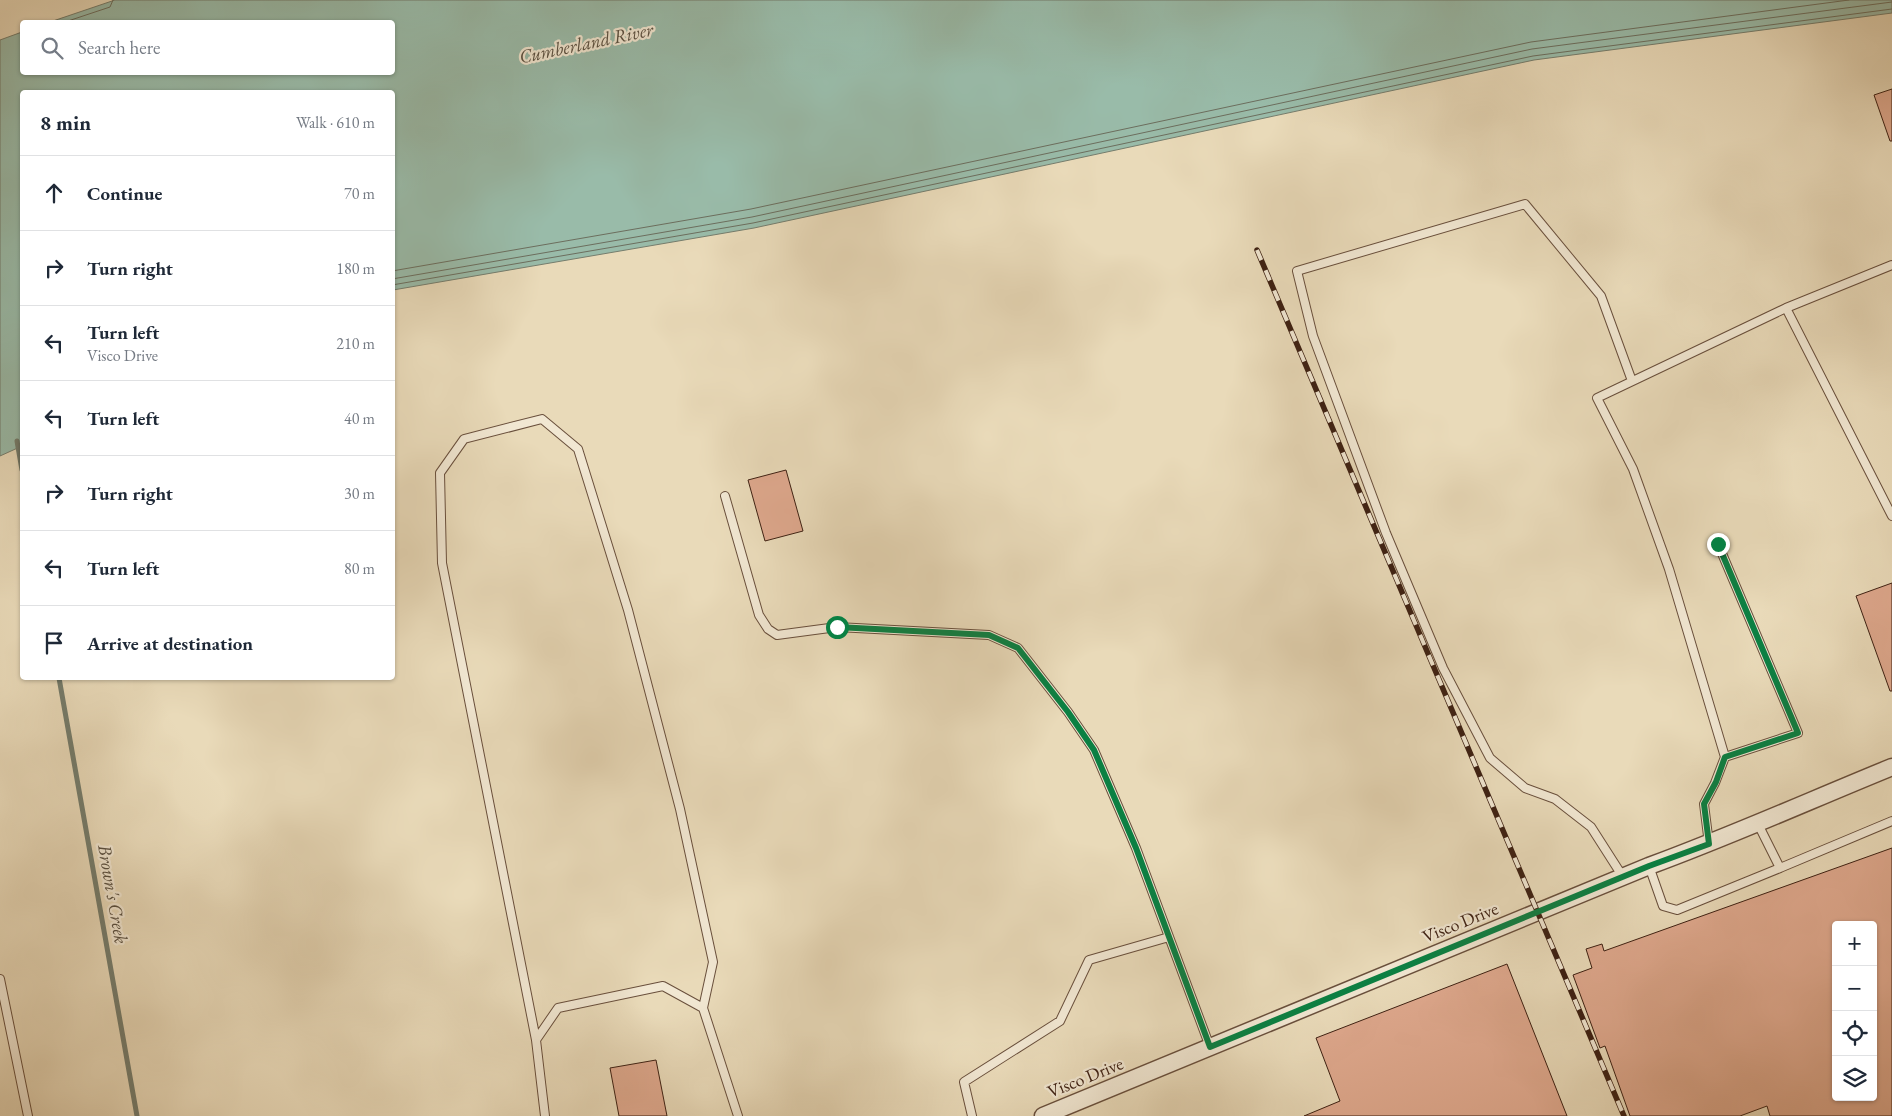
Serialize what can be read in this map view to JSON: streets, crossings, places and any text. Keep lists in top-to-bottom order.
{
  "streets": {
    "street": ["Visco Drive"]
  },
  "water": ["Cumberland River", "Brown's Creek"],
  "page": {
    "search": "Search here",
    "heading": ["8 min", "Walk · 610 m"],
    "list": [
      ["Continue", "70 m"],
      ["Turn right", "180 m"],
      ["Turn left", "Visco Drive", "210 m"],
      ["Turn left", "40 m"],
      ["Turn right", "30 m"],
      ["Turn left", "80 m"],
      "Arrive at destination"
    ],
    "map_buttons": ["+", "−"]
  }
}
